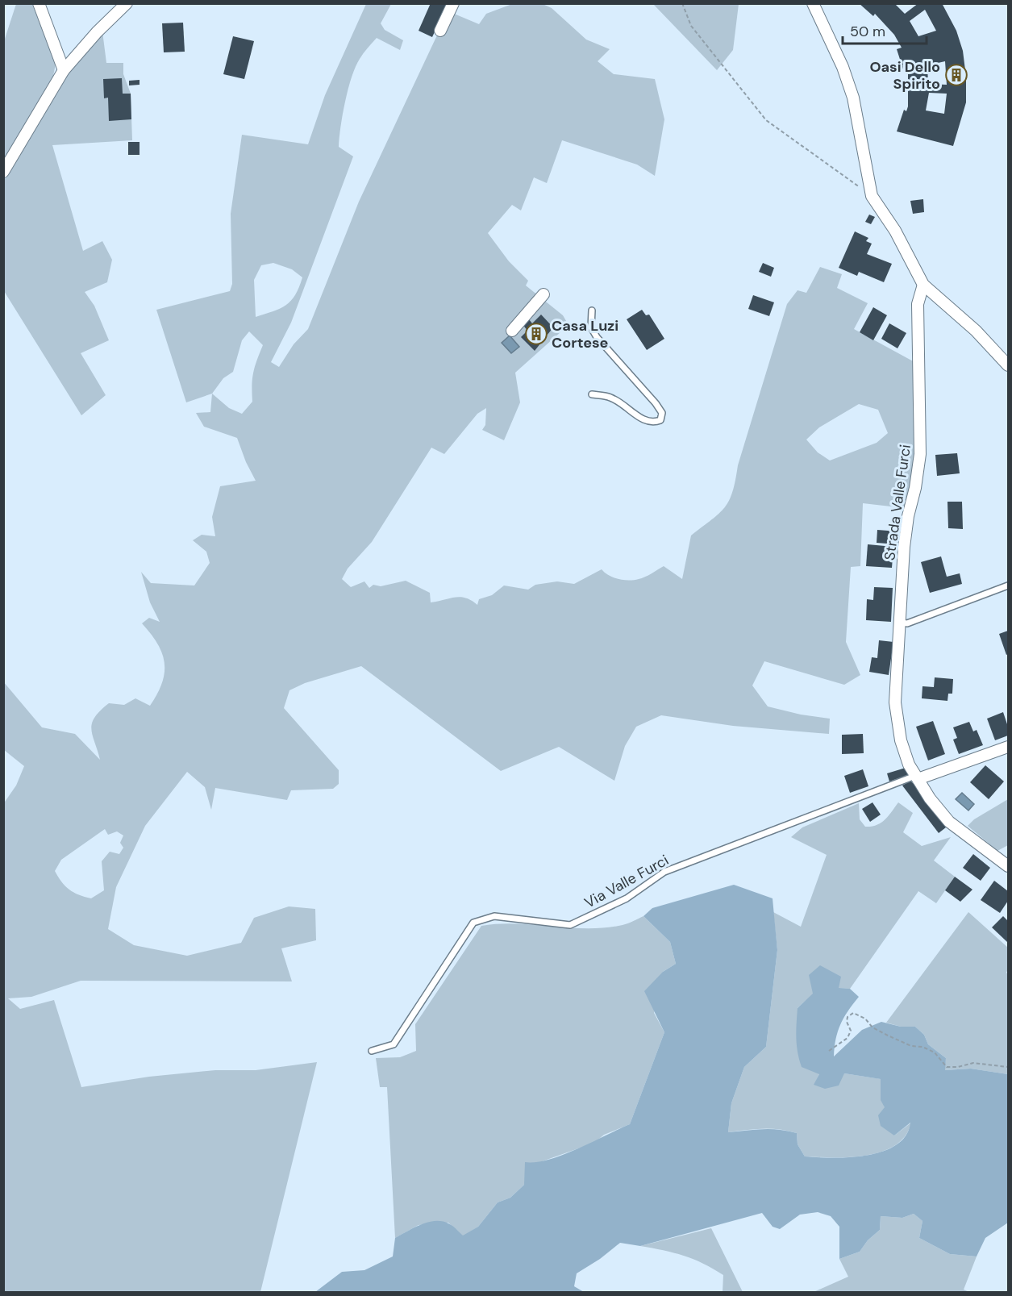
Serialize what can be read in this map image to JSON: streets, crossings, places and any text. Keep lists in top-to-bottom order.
{
  "streets": {
    "street": ["Strada Valle Furci"],
    "lane": ["Via Valle Furci"]
  },
  "crossings": [
    ["Strada Valle Furci", "Via Valle Furci"]
  ],
  "places": {
    "building": ["Oasi Dello Spirito", "Casa Luzi Cortese"]
  },
  "scale_bar": "50 m"
}
